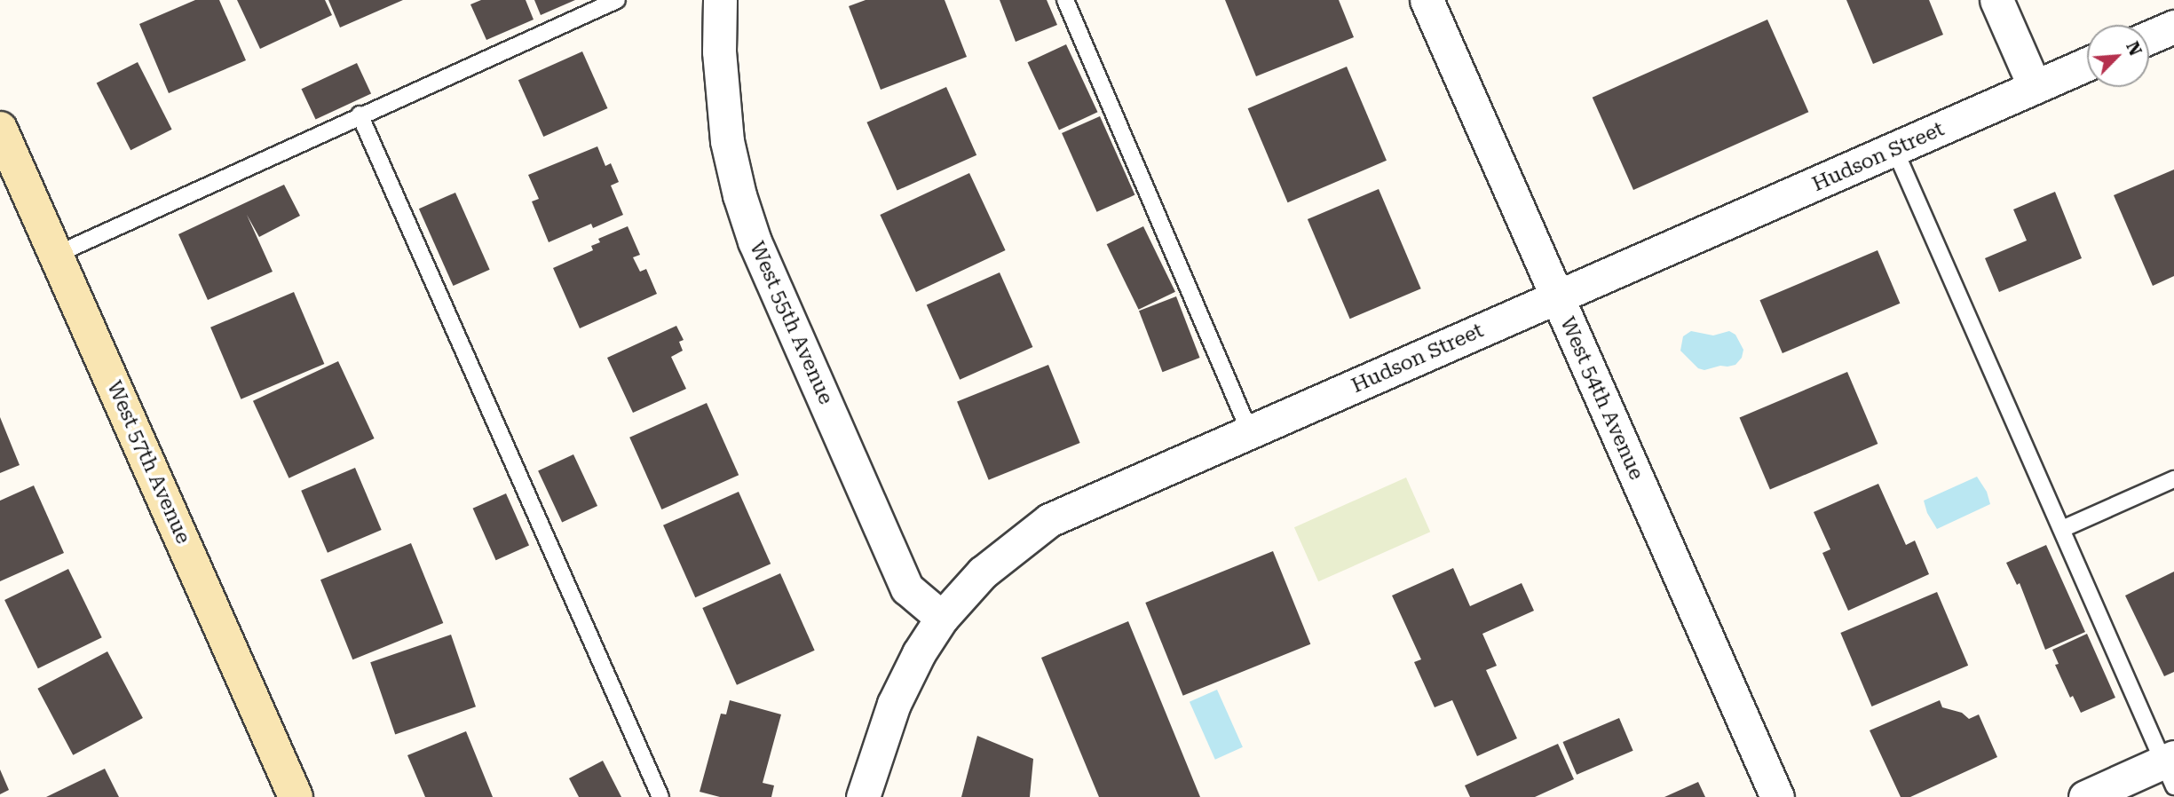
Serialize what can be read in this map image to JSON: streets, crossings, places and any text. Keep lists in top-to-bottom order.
{
  "streets": {
    "street": [
      "Hudson Street",
      "West 55th Avenue",
      "West 54th Avenue",
      "West 57th Avenue"
    ]
  },
  "crossings": [
    ["Hudson Street", "West 55th Avenue"],
    ["Hudson Street", "West 54th Avenue"]
  ],
  "north": "top right"
}
